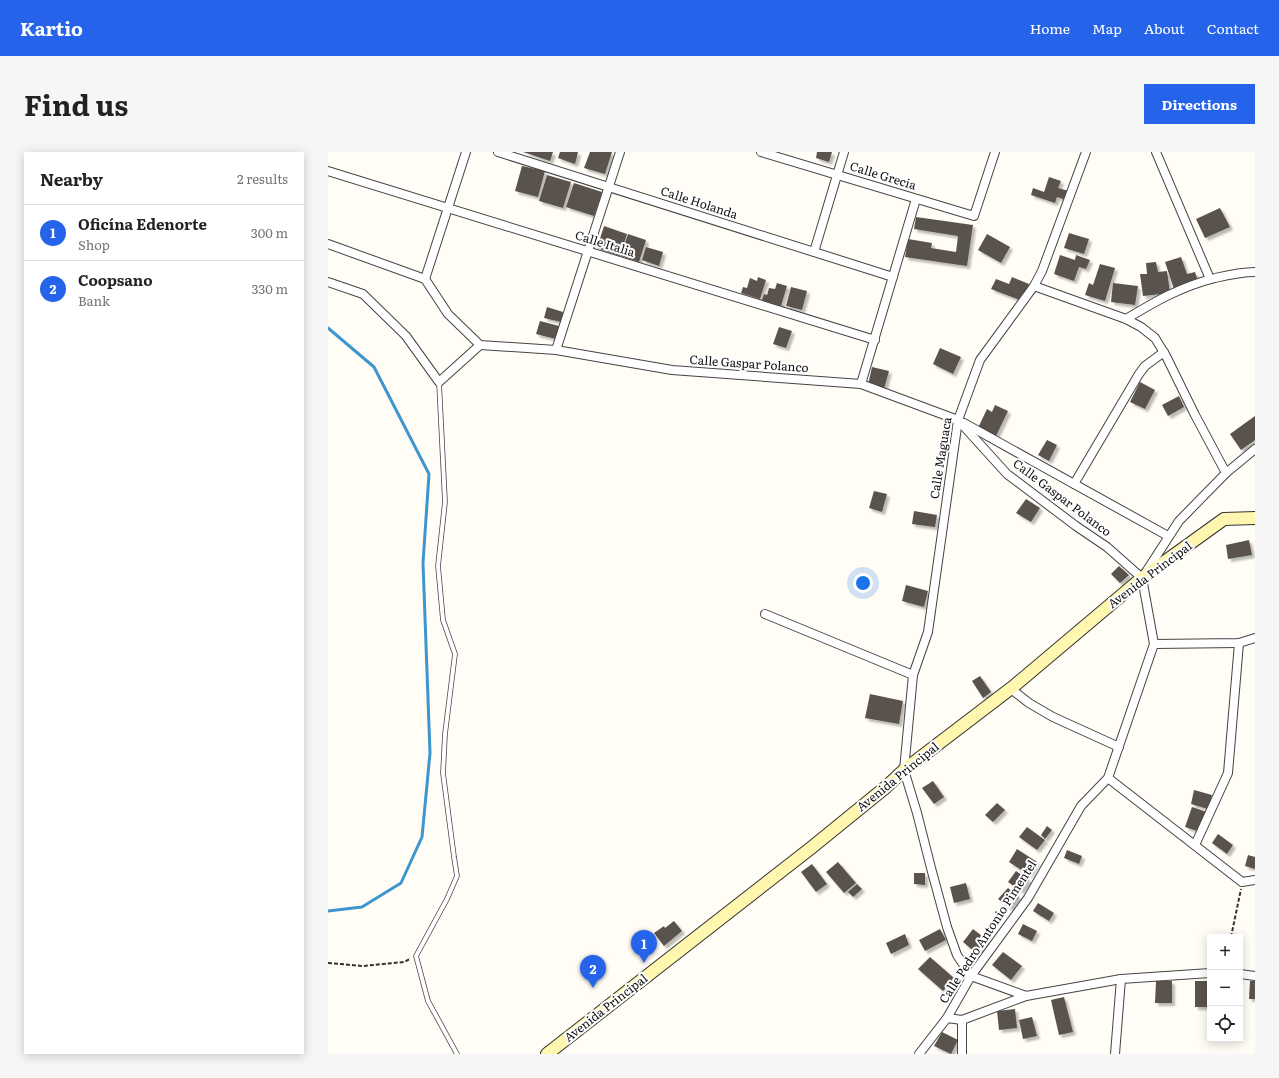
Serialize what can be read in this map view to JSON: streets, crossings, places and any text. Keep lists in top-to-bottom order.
{
  "streets": {
    "main road": ["Avenida Principal"],
    "street": [
      "Calle Grecia",
      "Calle Holanda",
      "Calle Italia",
      "Calle Gaspar Polanco",
      "Calle Maguaca",
      "Calle Pedro Antonio Pimentel"
    ]
  },
  "crossings": [
    ["Calle Gaspar Polanco", "Calle Maguaca"],
    ["Calle Gaspar Polanco", "Avenida Principal"],
    ["Calle Gaspar Polanco", "Calle Pedro Antonio Pimentel"],
    ["Calle Maguaca", "Avenida Principal"],
    ["Avenida Principal", "Calle Pedro Antonio Pimentel"]
  ],
  "page": {
    "header": "Kartio",
    "nav": [
      "Home",
      "Map",
      "About",
      "Contact"
    ],
    "title": "Find us",
    "buttons": "Directions",
    "heading": ["Nearby", "2 results"],
    "list": [
      {
        "mark": "1",
        "name": "Oficína Edenorte",
        "note": "Shop",
        "value": "300 m"
      },
      {
        "mark": "2",
        "name": "Coopsano",
        "note": "Bank",
        "value": "330 m"
      }
    ],
    "pins": ["1", "2"],
    "map_buttons": ["+", "−"]
  }
}
